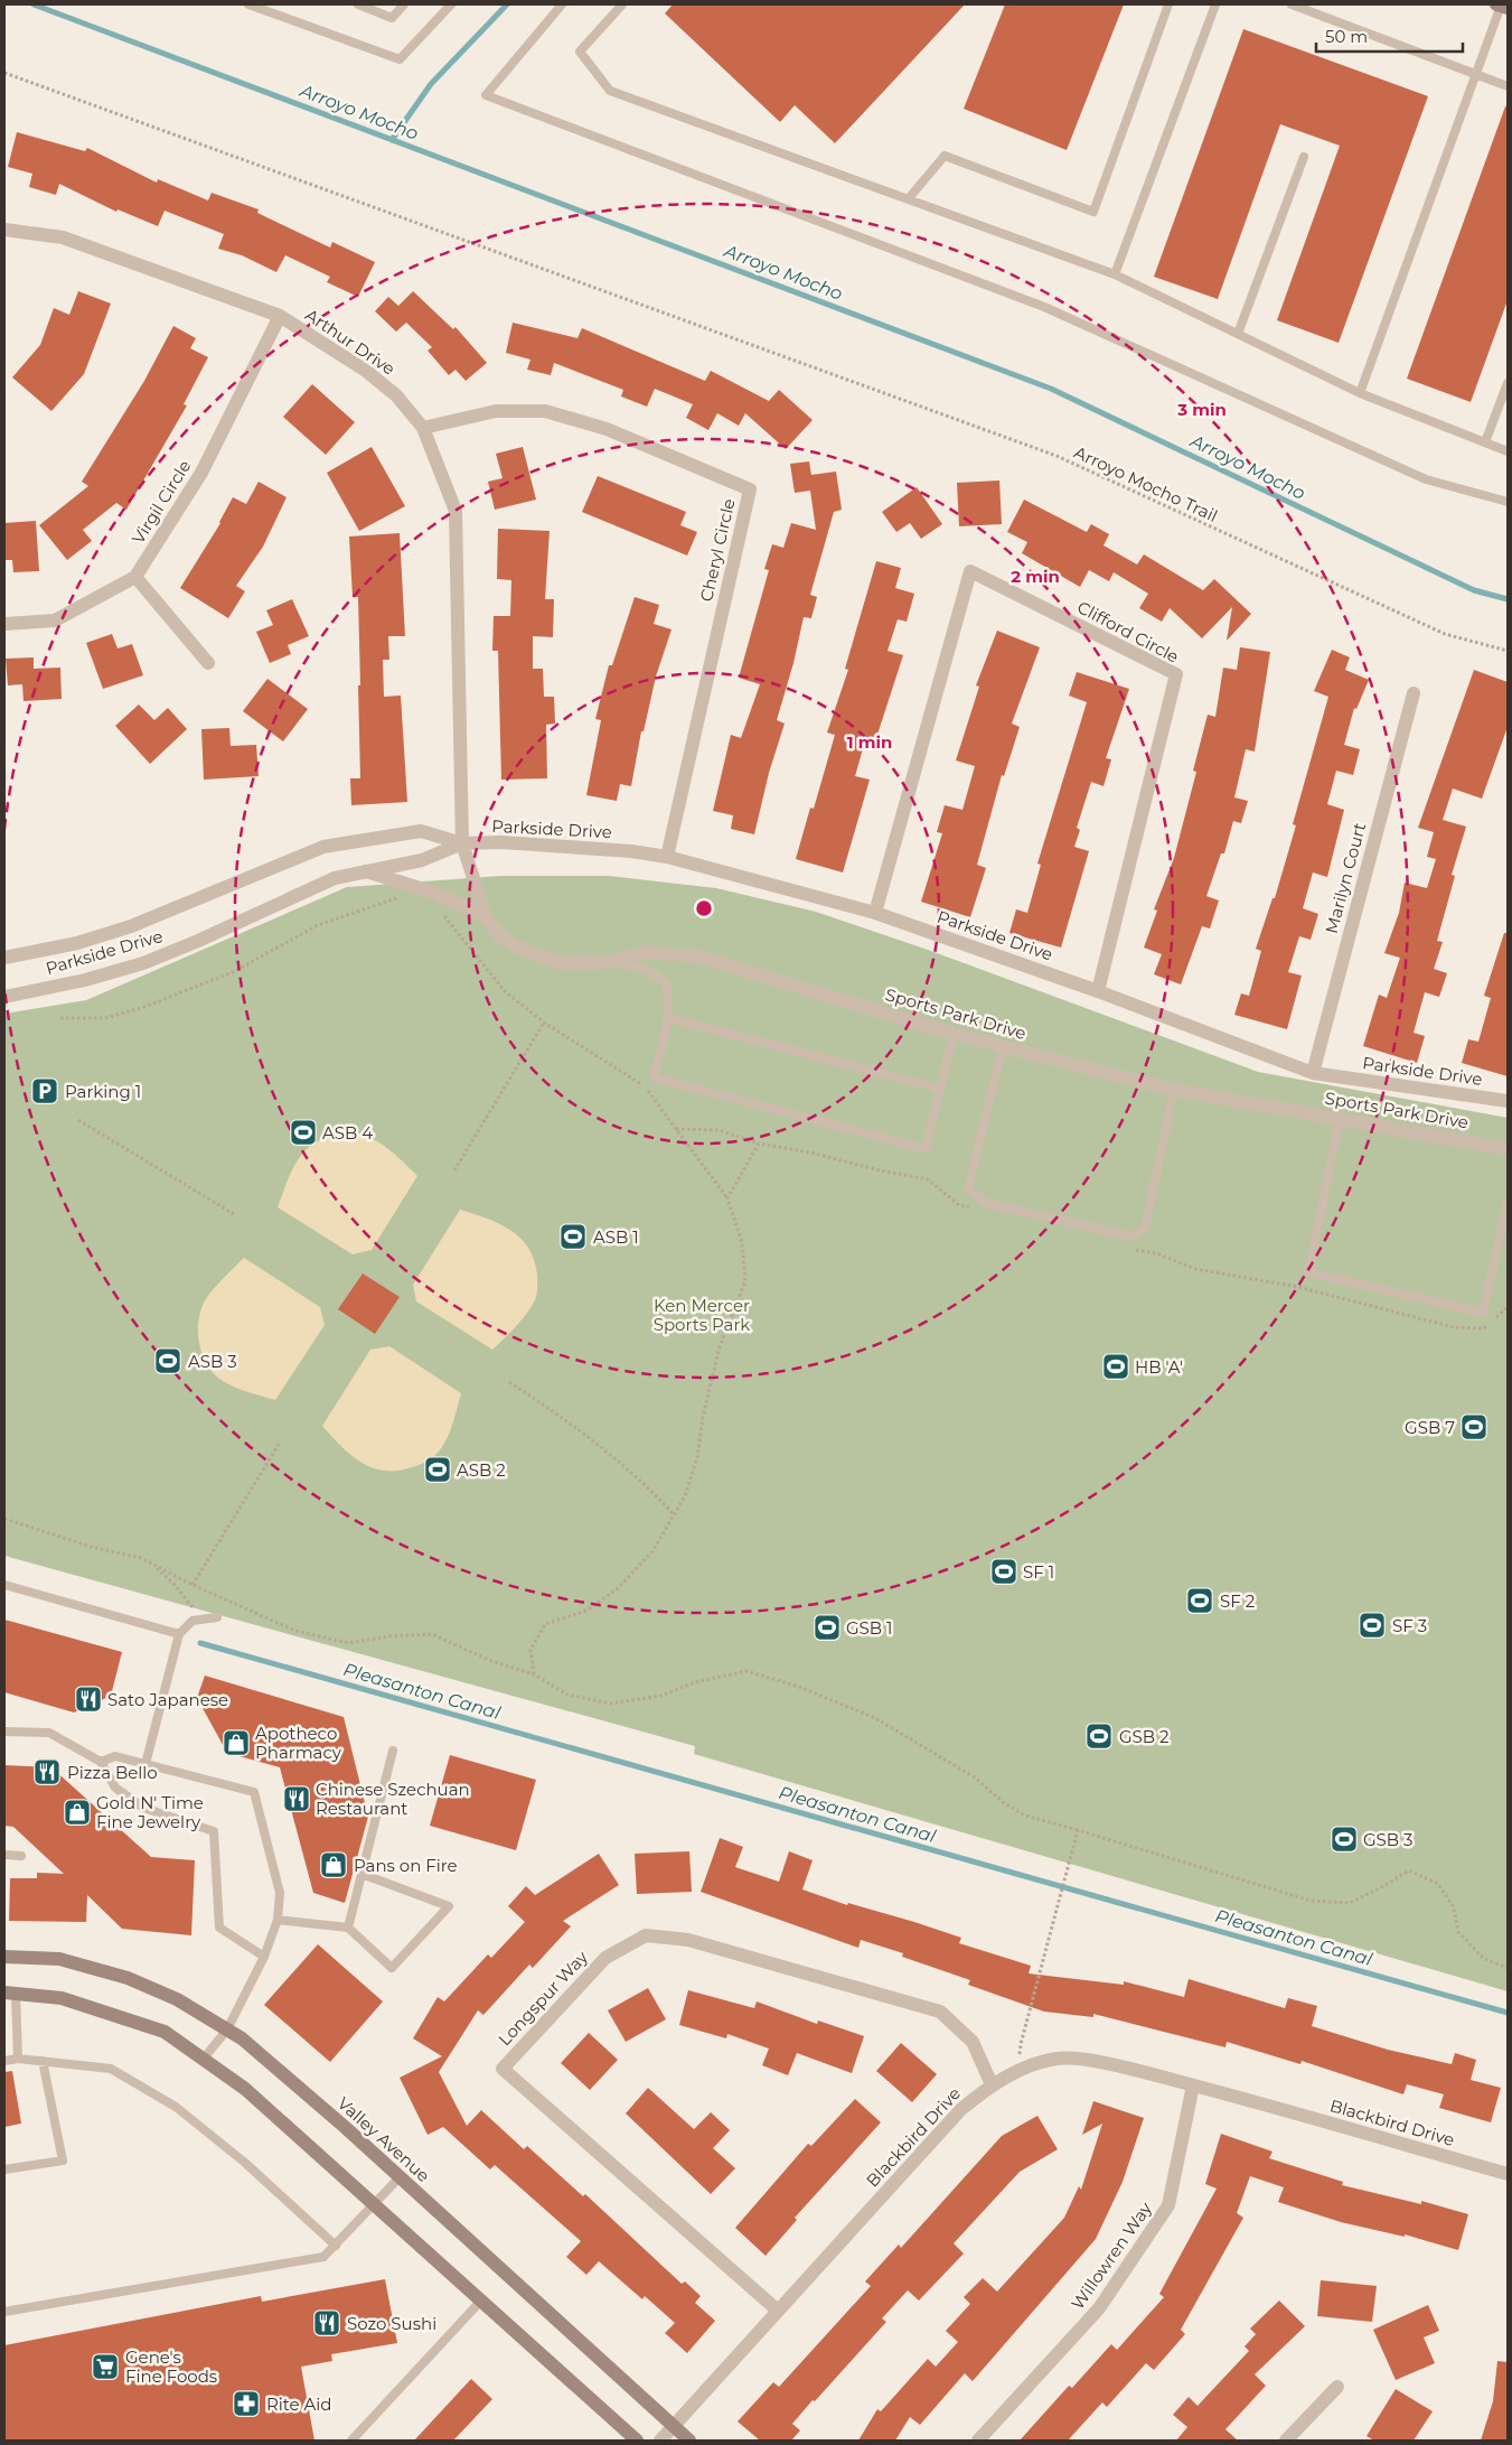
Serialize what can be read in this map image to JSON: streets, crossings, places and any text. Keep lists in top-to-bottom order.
{
  "streets": {
    "main road": ["Valley Avenue"],
    "street": [
      "Arthur Drive",
      "Virgil Circle",
      "Cheryl Circle",
      "Clifford Circle",
      "Parkside Drive",
      "Marilyn Court",
      "Sports Park Drive",
      "Longspur Way",
      "Blackbird Drive",
      "Willowren Way"
    ],
    "path": ["Arroyo Mocho Trail"]
  },
  "crossings": [
    ["Arthur Drive", "Virgil Circle"],
    ["Arthur Drive", "Cheryl Circle"],
    ["Arthur Drive", "Parkside Drive"],
    ["Arthur Drive", "Sports Park Drive"],
    ["Cheryl Circle", "Parkside Drive"],
    ["Clifford Circle", "Parkside Drive"],
    ["Parkside Drive", "Marilyn Court"],
    ["Parkside Drive", "Sports Park Drive"],
    ["Longspur Way", "Blackbird Drive"],
    ["Blackbird Drive", "Valley Avenue"],
    ["Blackbird Drive", "Willowren Way"]
  ],
  "water": ["Arroyo Mocho", "Pleasanton Canal"],
  "parks": ["Ken Mercer Sports Park"],
  "places": {
    "parking": ["Parking 1"],
    "sports": [
      "ASB 4",
      "ASB 1",
      "ASB 3",
      "HB 'A'",
      "GSB 7",
      "ASB 2",
      "SF 1",
      "SF 2",
      "SF 3",
      "GSB 1",
      "GSB 2",
      "GSB 3"
    ],
    "restaurant": [
      "Sato Japanese",
      "Pizza Bello",
      "Chinese Szechuan Restaurant",
      "Sozo Sushi"
    ],
    "shop": ["Apotheco Pharmacy", "Gold N' Time Fine Jewelry", "Pans on Fire"],
    "supermarket": ["Gene's Fine Foods"],
    "pharmacy": ["Rite Aid"]
  },
  "scale_bar": "50 m",
  "rings": ["3 min", "2 min", "1 min"]
}
